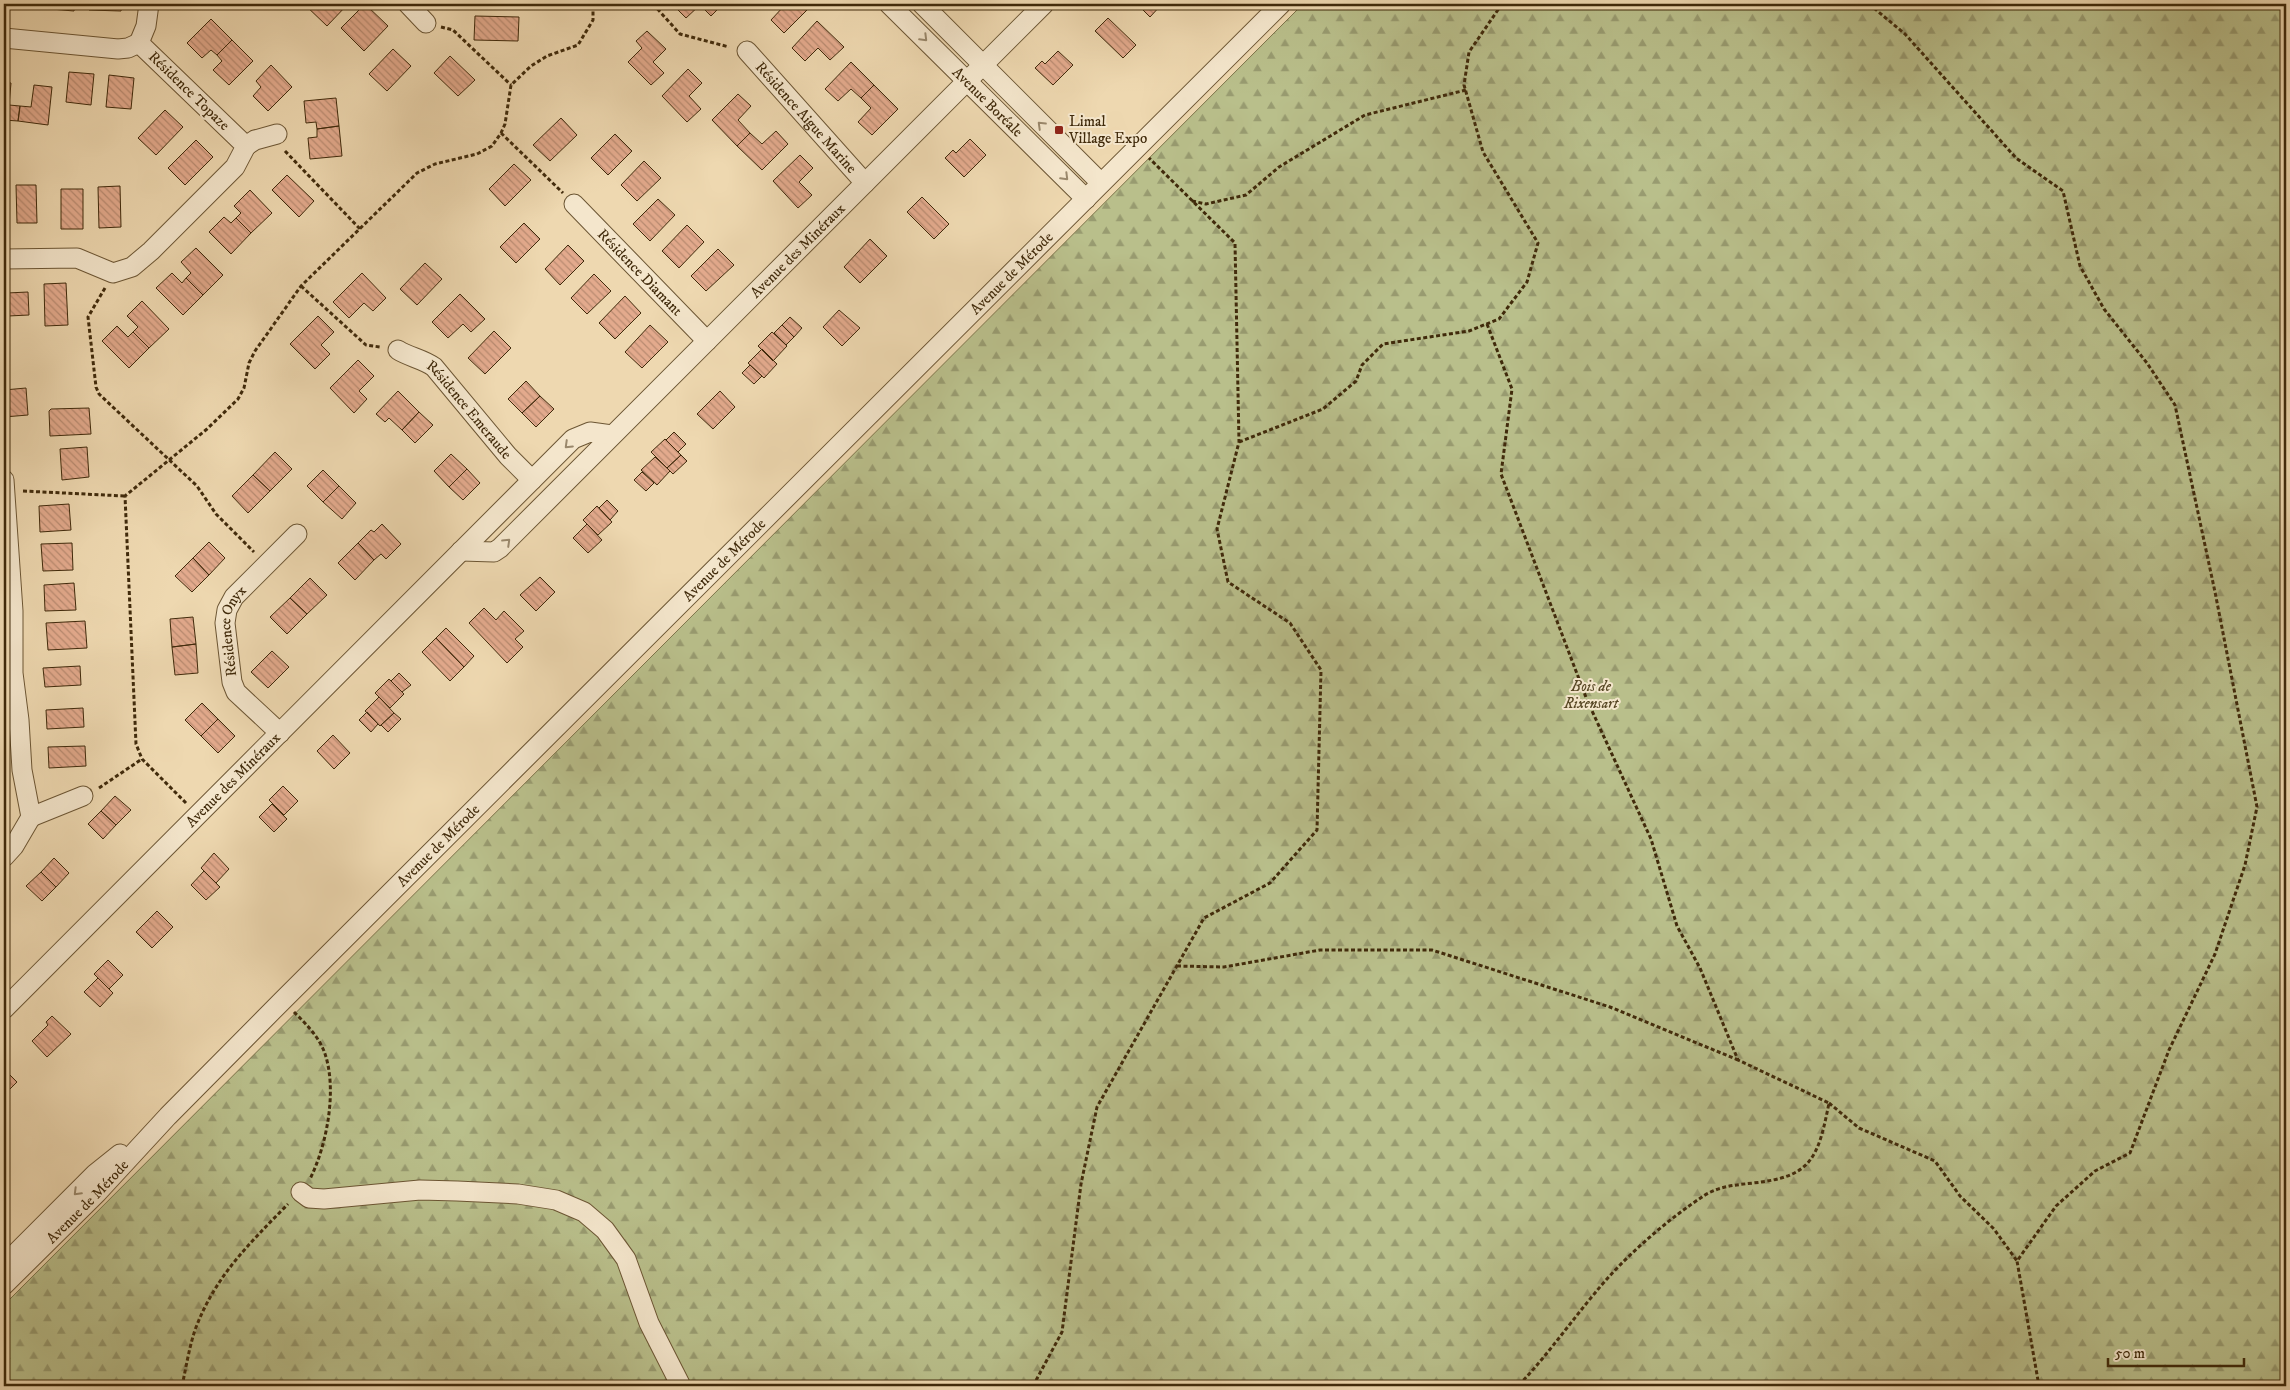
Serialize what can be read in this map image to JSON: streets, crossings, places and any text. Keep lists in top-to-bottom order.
{
  "streets": {
    "street": [
      "Résidence Topaze",
      "Avenue Boréale",
      "Résidence Aigue Marine",
      "Avenue des Minéraux",
      "Résidence Diamant",
      "Avenue de Mérode",
      "Résidence Emeraude",
      "Résidence Onyx"
    ]
  },
  "crossings": [
    ["Avenue Boréale", "Avenue des Minéraux"],
    ["Avenue Boréale", "Avenue de Mérode"],
    ["Résidence Aigue Marine", "Avenue des Minéraux"],
    ["Avenue des Minéraux", "Résidence Diamant"],
    ["Avenue des Minéraux", "Résidence Emeraude"],
    ["Avenue des Minéraux", "Résidence Onyx"]
  ],
  "parks": ["Bois de Rixensart"],
  "places": {
    "transit": ["Limal Village Expo"]
  },
  "scale_bar": "50 m"
}
